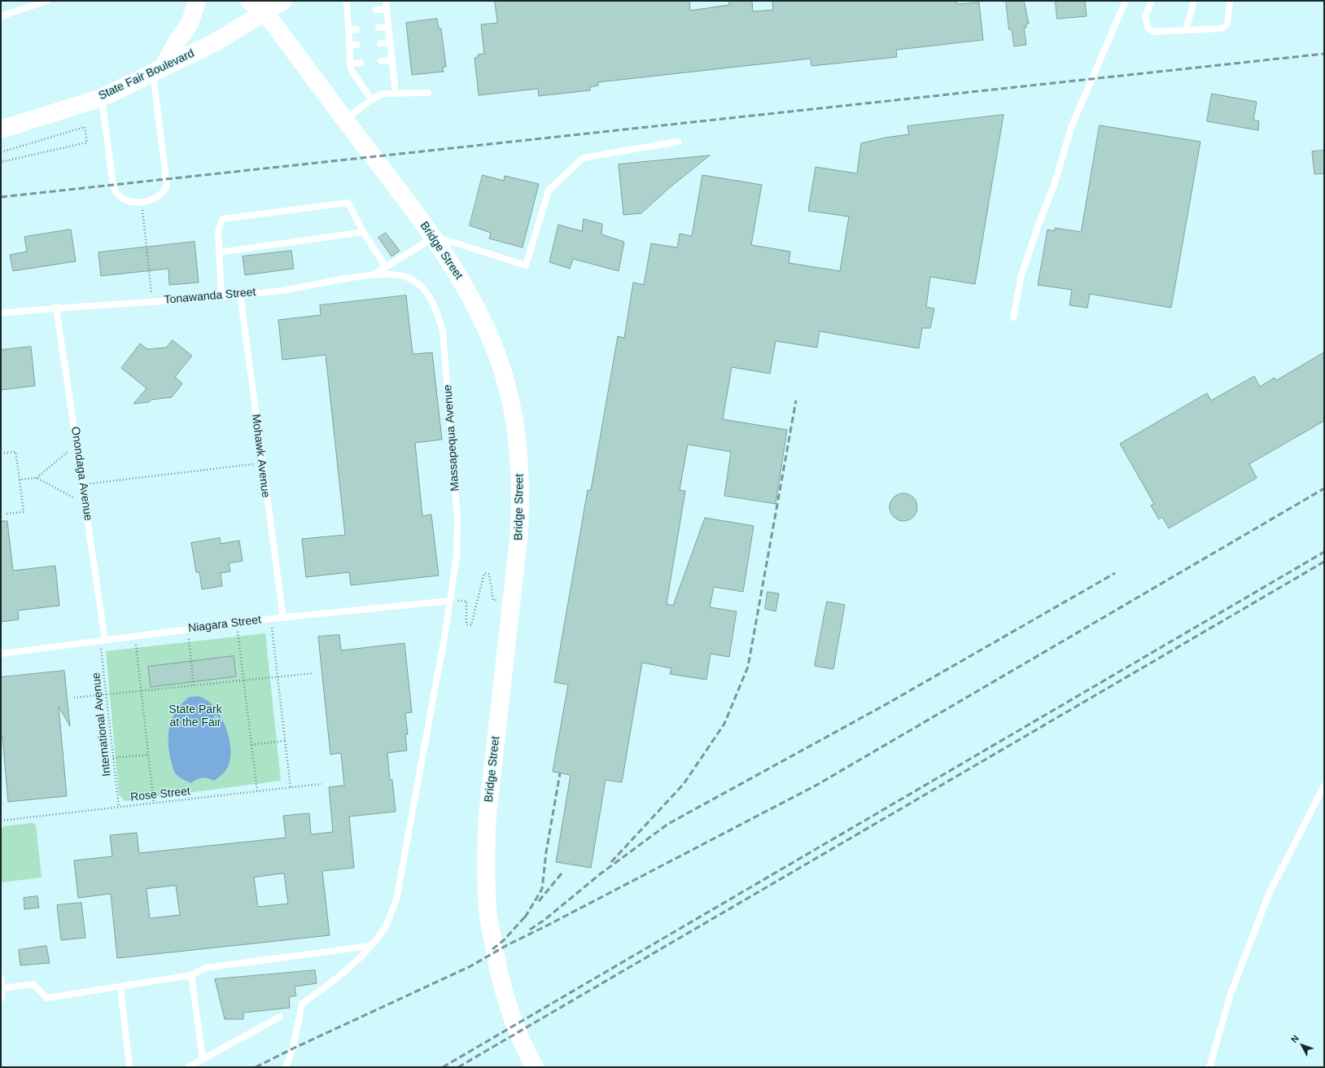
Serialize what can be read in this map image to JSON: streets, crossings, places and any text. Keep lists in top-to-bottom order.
{
  "streets": {
    "main road": ["State Fair Boulevard", "Bridge Street"],
    "lane": [
      "Tonawanda Street",
      "Massapequa Avenue",
      "Mohawk Avenue",
      "Onondaga Avenue",
      "Niagara Street"
    ],
    "path": ["International Avenue", "Rose Street"]
  },
  "crossings": [
    ["State Fair Boulevard", "Bridge Street"],
    ["Tonawanda Street", "Massapequa Avenue"],
    ["Tonawanda Street", "Mohawk Avenue"],
    ["Tonawanda Street", "Onondaga Avenue"],
    ["Massapequa Avenue", "Niagara Street"],
    ["Mohawk Avenue", "Niagara Street"],
    ["Onondaga Avenue", "Niagara Street"],
    ["Onondaga Avenue", "International Avenue"],
    ["Niagara Street", "International Avenue"],
    ["International Avenue", "Rose Street"]
  ],
  "parks": ["State Park at the Fair"],
  "north": "top left"
}
